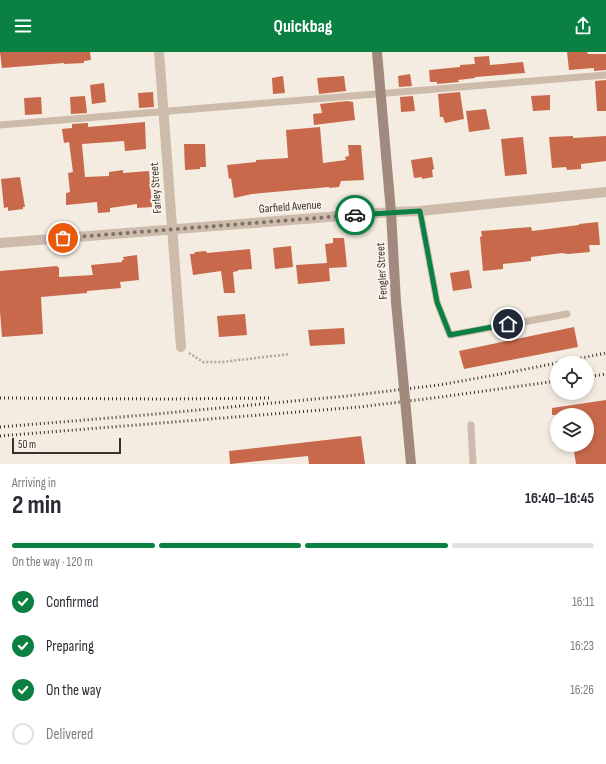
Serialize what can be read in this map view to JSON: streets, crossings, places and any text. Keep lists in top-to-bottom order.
{
  "streets": {
    "main road": ["Fengler Street"],
    "street": ["Farley Street", "Garfield Avenue"]
  },
  "crossings": [
    ["Farley Street", "Garfield Avenue"],
    ["Garfield Avenue", "Fengler Street"]
  ],
  "scale_bar": "50 m",
  "page": {
    "header": "Quickbag",
    "scale": "50 m",
    "heading": ["2 min", "Arriving in", "16:40–16:45"],
    "bar": "On the way · 120 m",
    "list": [
      ["Confirmed", "16:11"],
      ["Preparing", "16:23"],
      ["On the way", "16:26"],
      "Delivered"
    ]
  }
}
